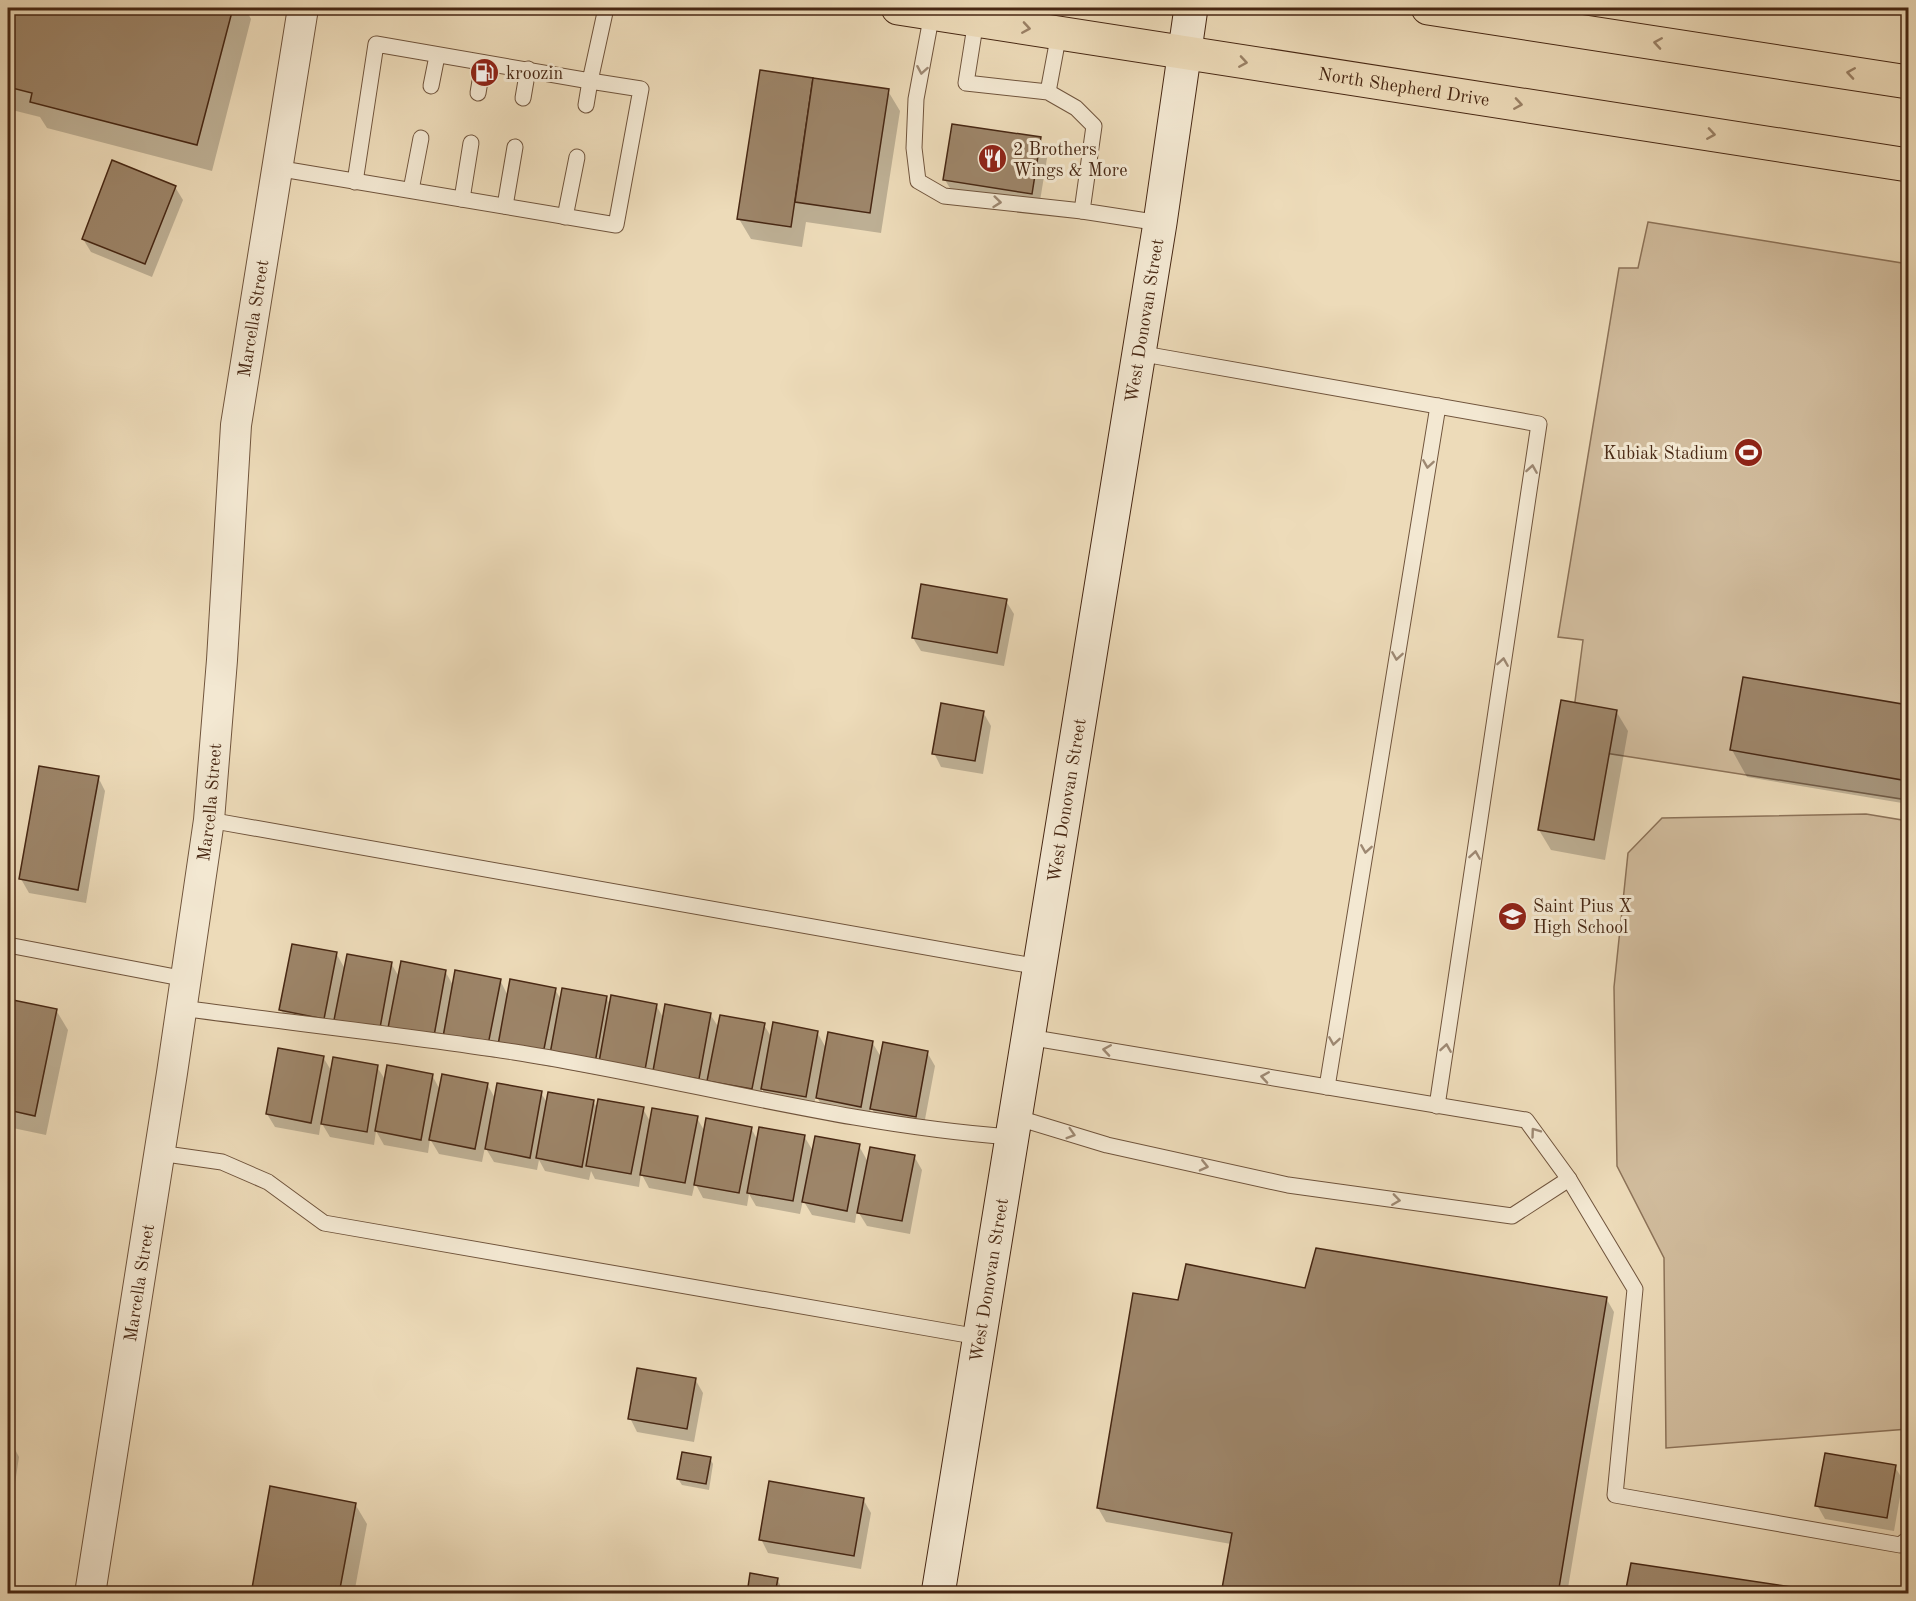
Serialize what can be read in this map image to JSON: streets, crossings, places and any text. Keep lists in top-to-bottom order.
{
  "streets": {
    "main road": ["North Shepherd Drive"],
    "street": ["Marcella Street", "West Donovan Street"]
  },
  "crossings": [
    ["North Shepherd Drive", "West Donovan Street"]
  ],
  "places": {
    "fuel station": ["kroozin"],
    "restaurant": ["2 Brothers Wings & More"],
    "sports": ["Kubiak Stadium"],
    "school or university": ["Saint Pius X High School"]
  }
}
